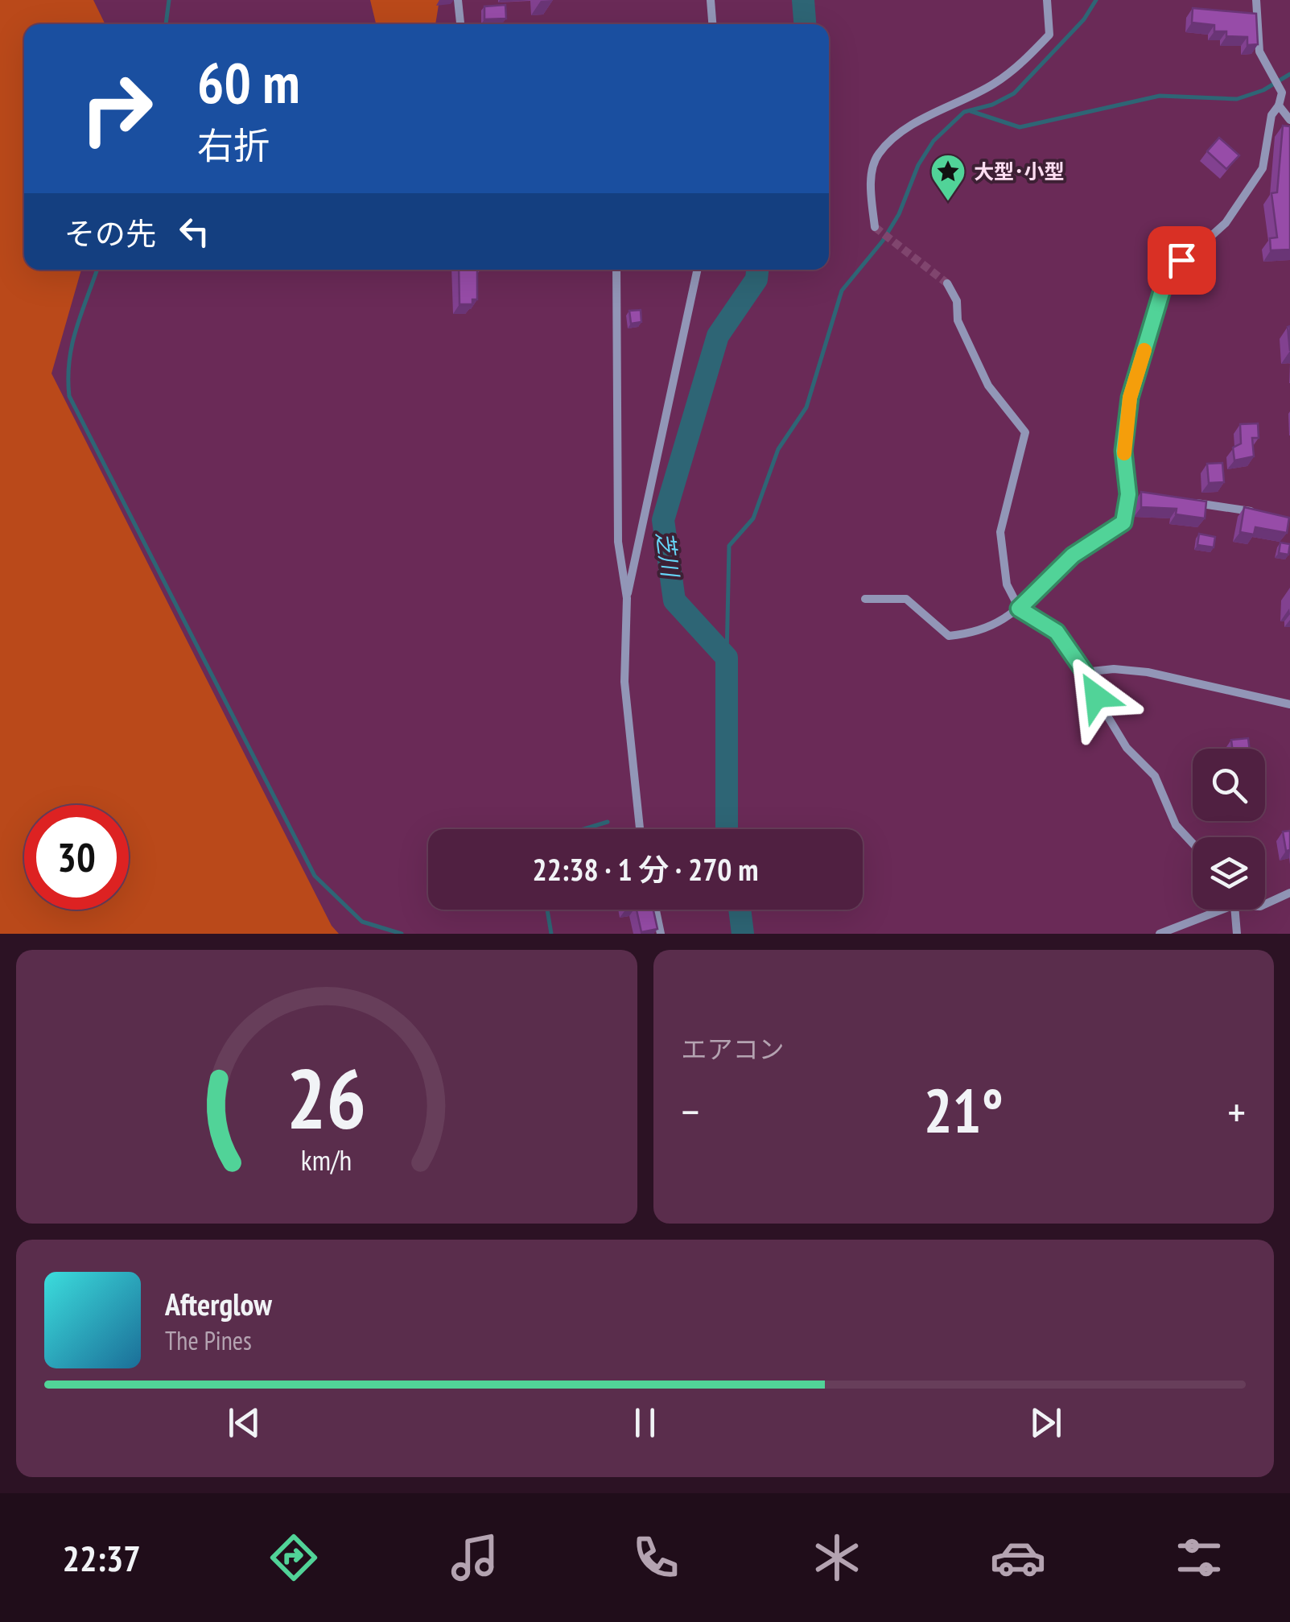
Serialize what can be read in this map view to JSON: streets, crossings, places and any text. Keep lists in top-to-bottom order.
{
  "water": ["芝川"],
  "places": {
    "place": ["大型･小型"]
  },
  "page": {
    "turn": ["60 m", "右折"],
    "then": "その先",
    "limit": "30",
    "trip": "22:38 · 1 分 · 270 m",
    "tile": "エアコン",
    "heat": ["−", "21°", "+"],
    "song": ["Afterglow", "The Pines"],
    "tabs": "22:37",
    "gauge": ["26", "km/h"]
  }
}
